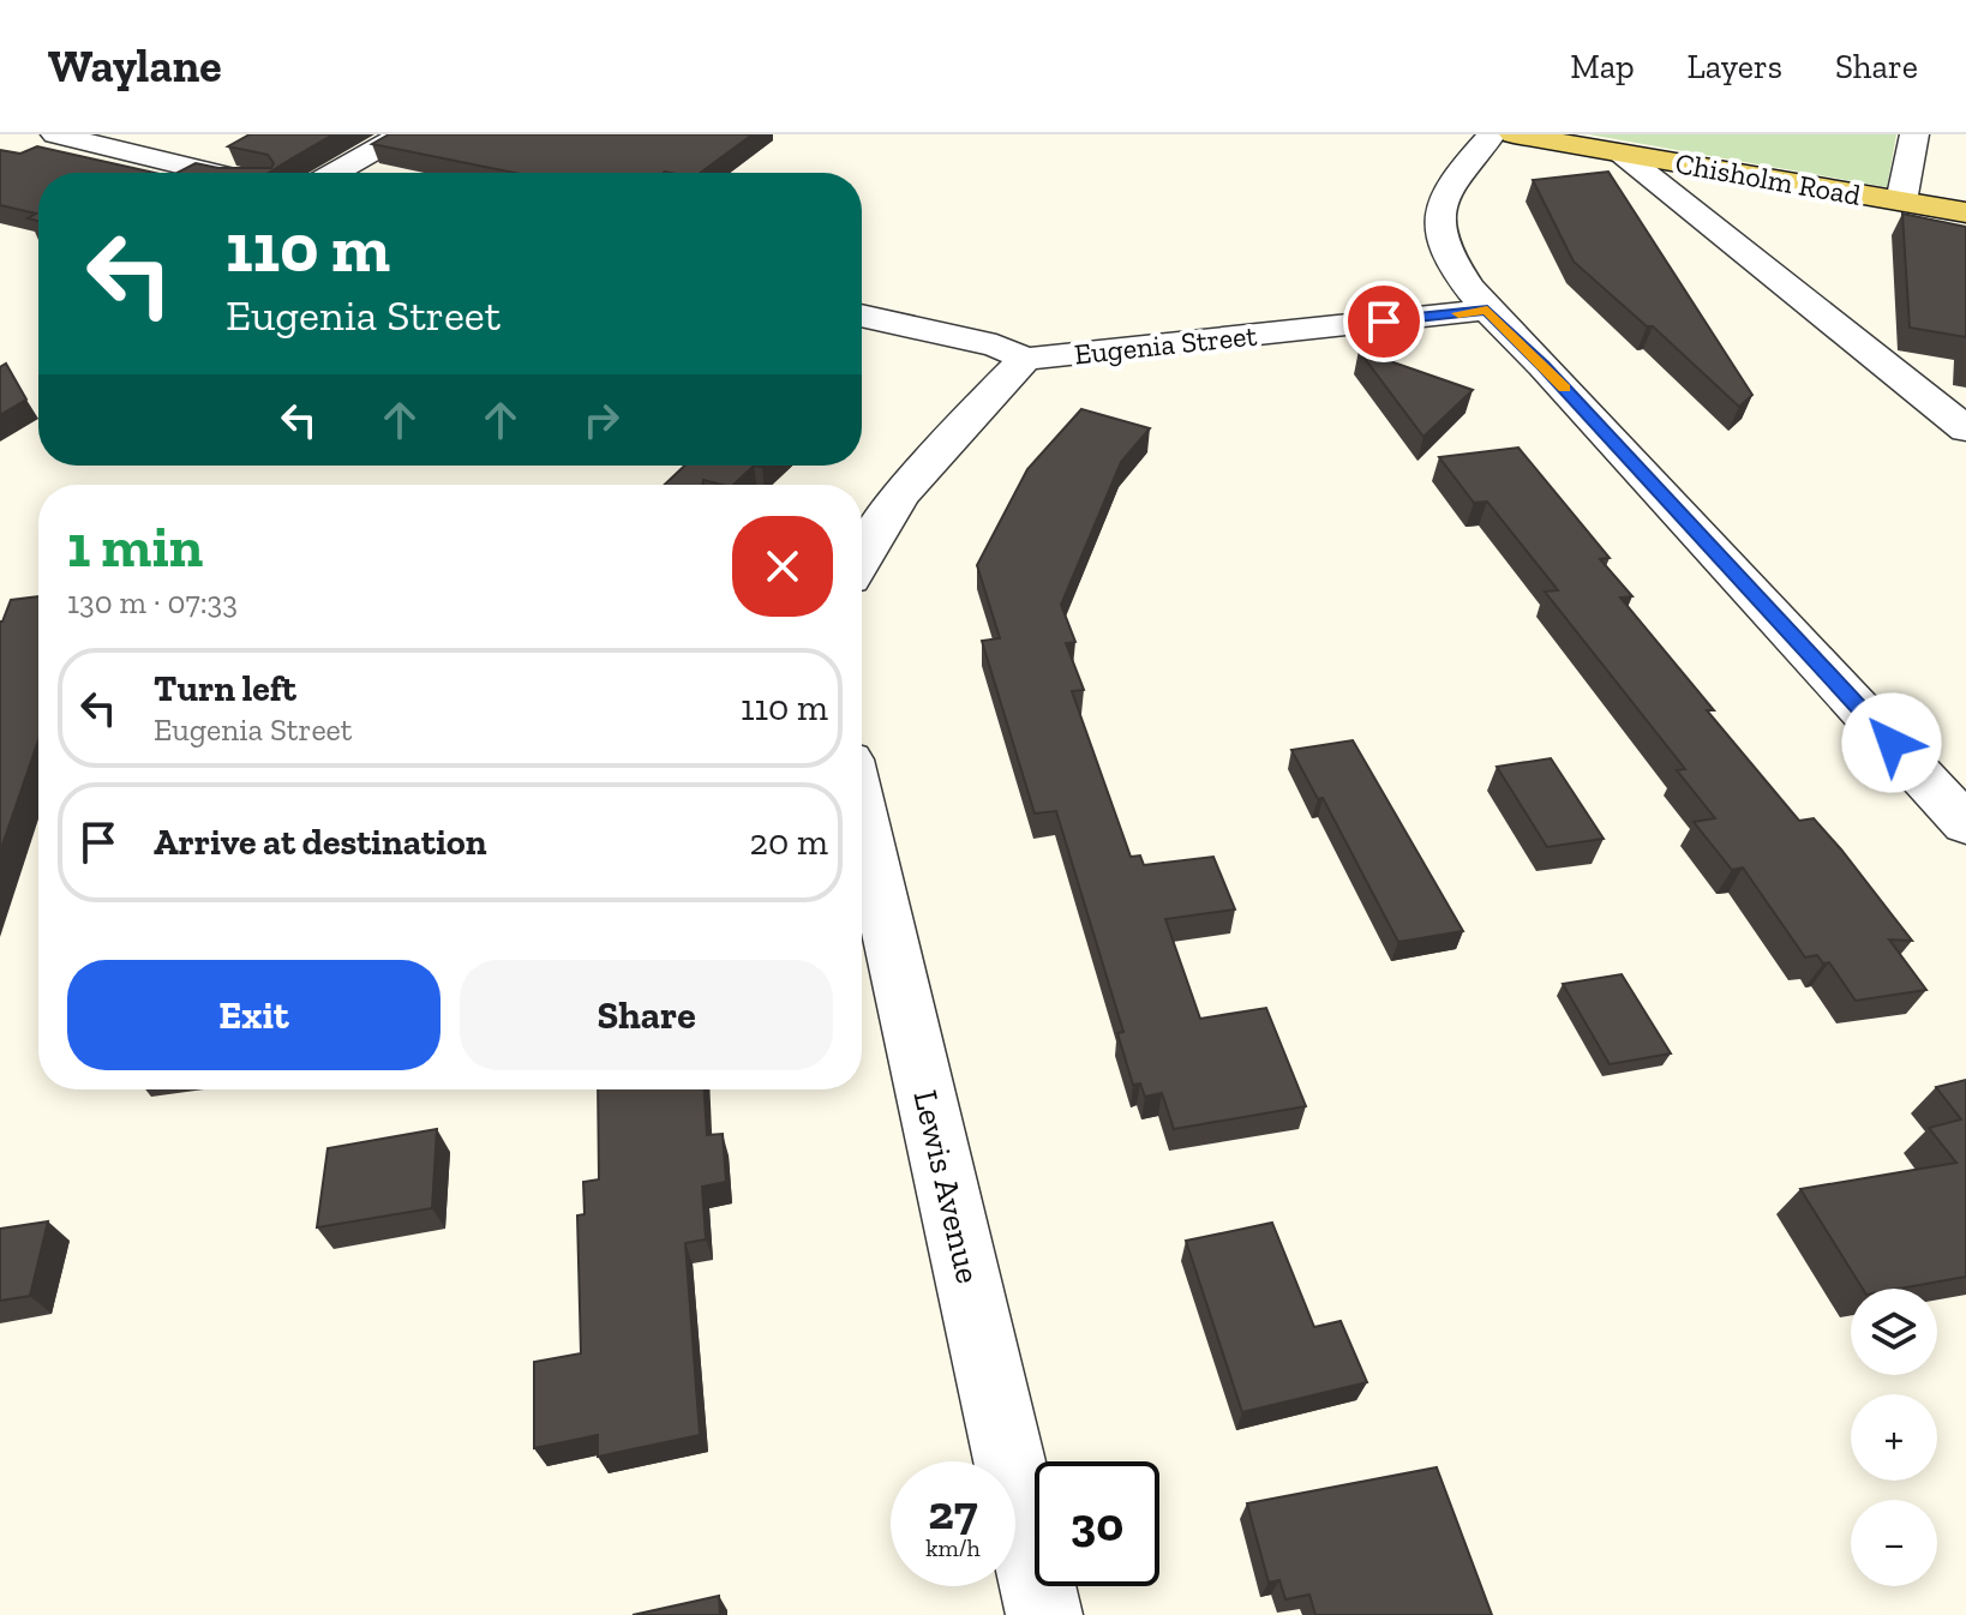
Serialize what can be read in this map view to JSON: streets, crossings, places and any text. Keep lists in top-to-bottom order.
{
  "streets": {
    "main road": ["Chisholm Road"],
    "street": ["Eugenia Street", "Lewis Avenue"]
  },
  "page": {
    "header": "Waylane",
    "nav": ["Map", "Layers", "Share"],
    "turn": ["110 m", "Eugenia Street"],
    "heading": ["1 min", "130 m · 07:33"],
    "list": [
      {
        "name": "Turn left",
        "note": "Eugenia Street",
        "value": "110 m"
      },
      {
        "name": "Arrive at destination",
        "value": "20 m"
      }
    ],
    "buttons": ["Exit", "Share"],
    "map_buttons": ["+", "−"],
    "speed": "27 km/h",
    "limit": "30"
  }
}
